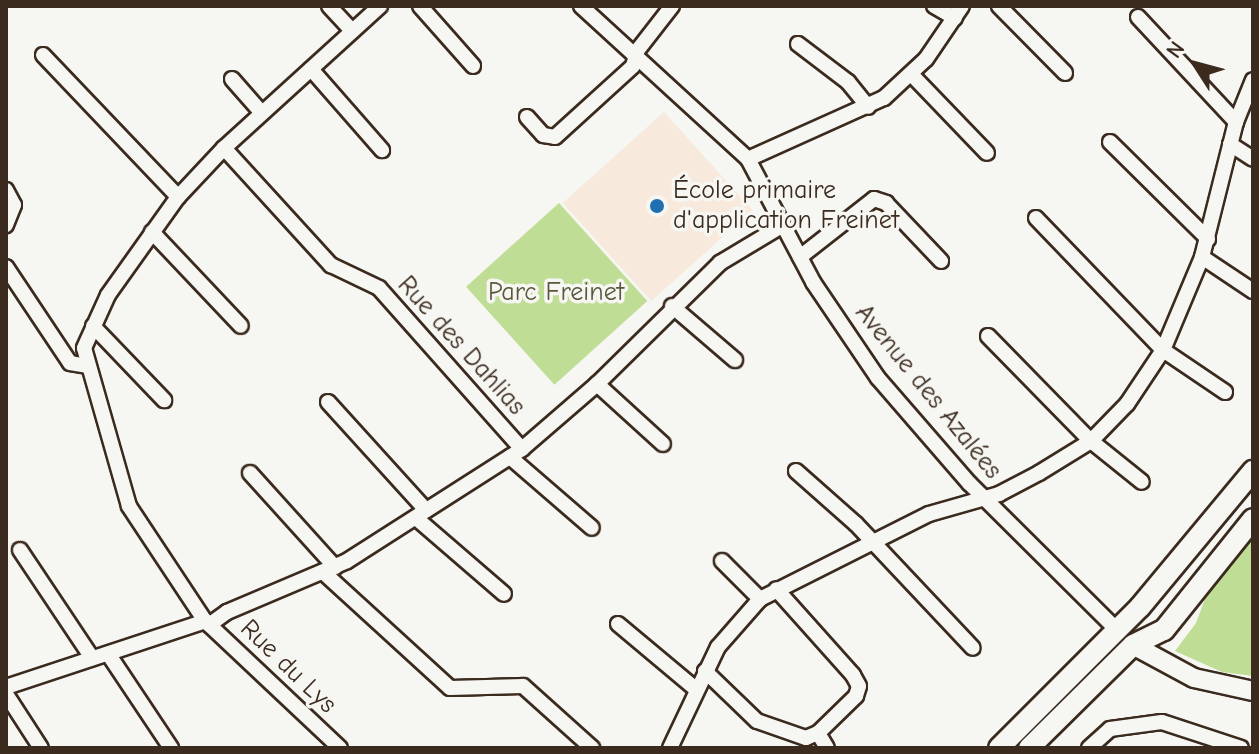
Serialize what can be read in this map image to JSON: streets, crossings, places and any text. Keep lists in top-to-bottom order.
{
  "streets": {
    "street": ["Rue des Dahlias", "Avenue des Azalées", "Rue du Lys"]
  },
  "parks": ["Parc Freinet"],
  "places": ["École primaire d'application Freinet"],
  "north": "top left"
}
